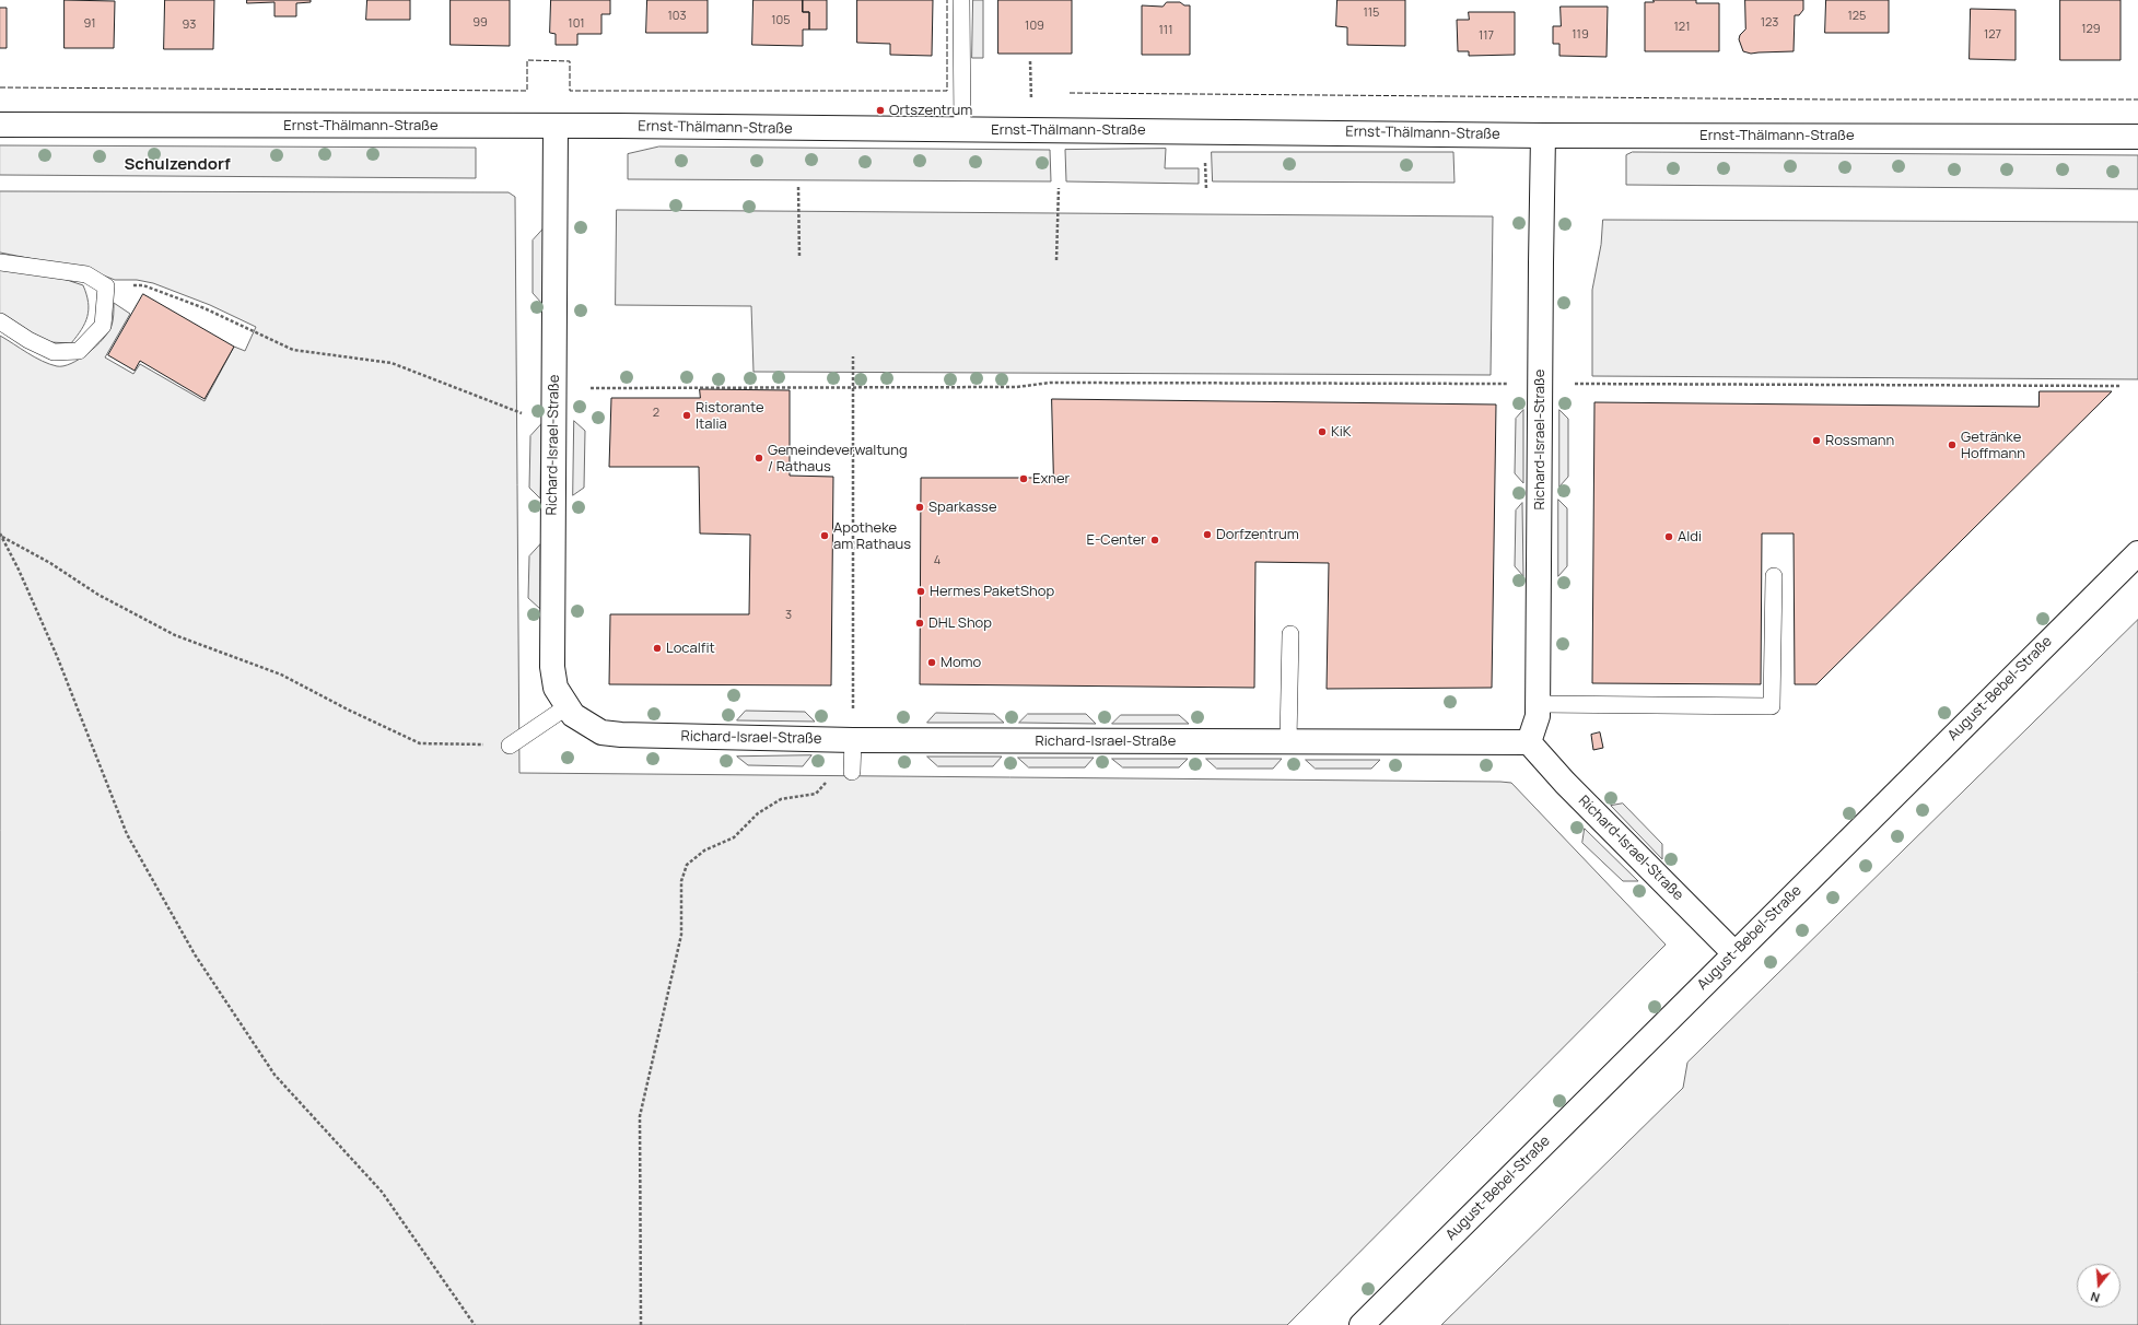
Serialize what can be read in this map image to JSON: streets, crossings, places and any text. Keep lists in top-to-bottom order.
{
  "streets": {
    "street": ["Ernst-Thälmann-Straße", "Richard-Israel-Straße", "August-Bebel-Straße"]
  },
  "crossings": [
    ["Ernst-Thälmann-Straße", "Richard-Israel-Straße"],
    ["Richard-Israel-Straße", "August-Bebel-Straße"]
  ],
  "districts": ["Schulzendorf"],
  "places": [
    "Ortszentrum",
    "Ristorante Italia",
    "KiK",
    "Rossmann",
    "Getränke Hoffmann",
    "Gemeindeverwaltung / Rathaus",
    "Exner",
    "Sparkasse",
    "Dorfzentrum",
    "Apotheke am Rathaus",
    "Aldi",
    "E-Center",
    "Hermes PaketShop",
    "DHL Shop",
    "Localfit",
    "Momo"
  ],
  "house_numbers": [
    "115",
    "103",
    "125",
    "105",
    "99",
    "123",
    "91",
    "101",
    "93",
    "109",
    "121",
    "129",
    "111",
    "119",
    "127",
    "117",
    "2",
    "4",
    "3"
  ],
  "north": "bottom"
}
